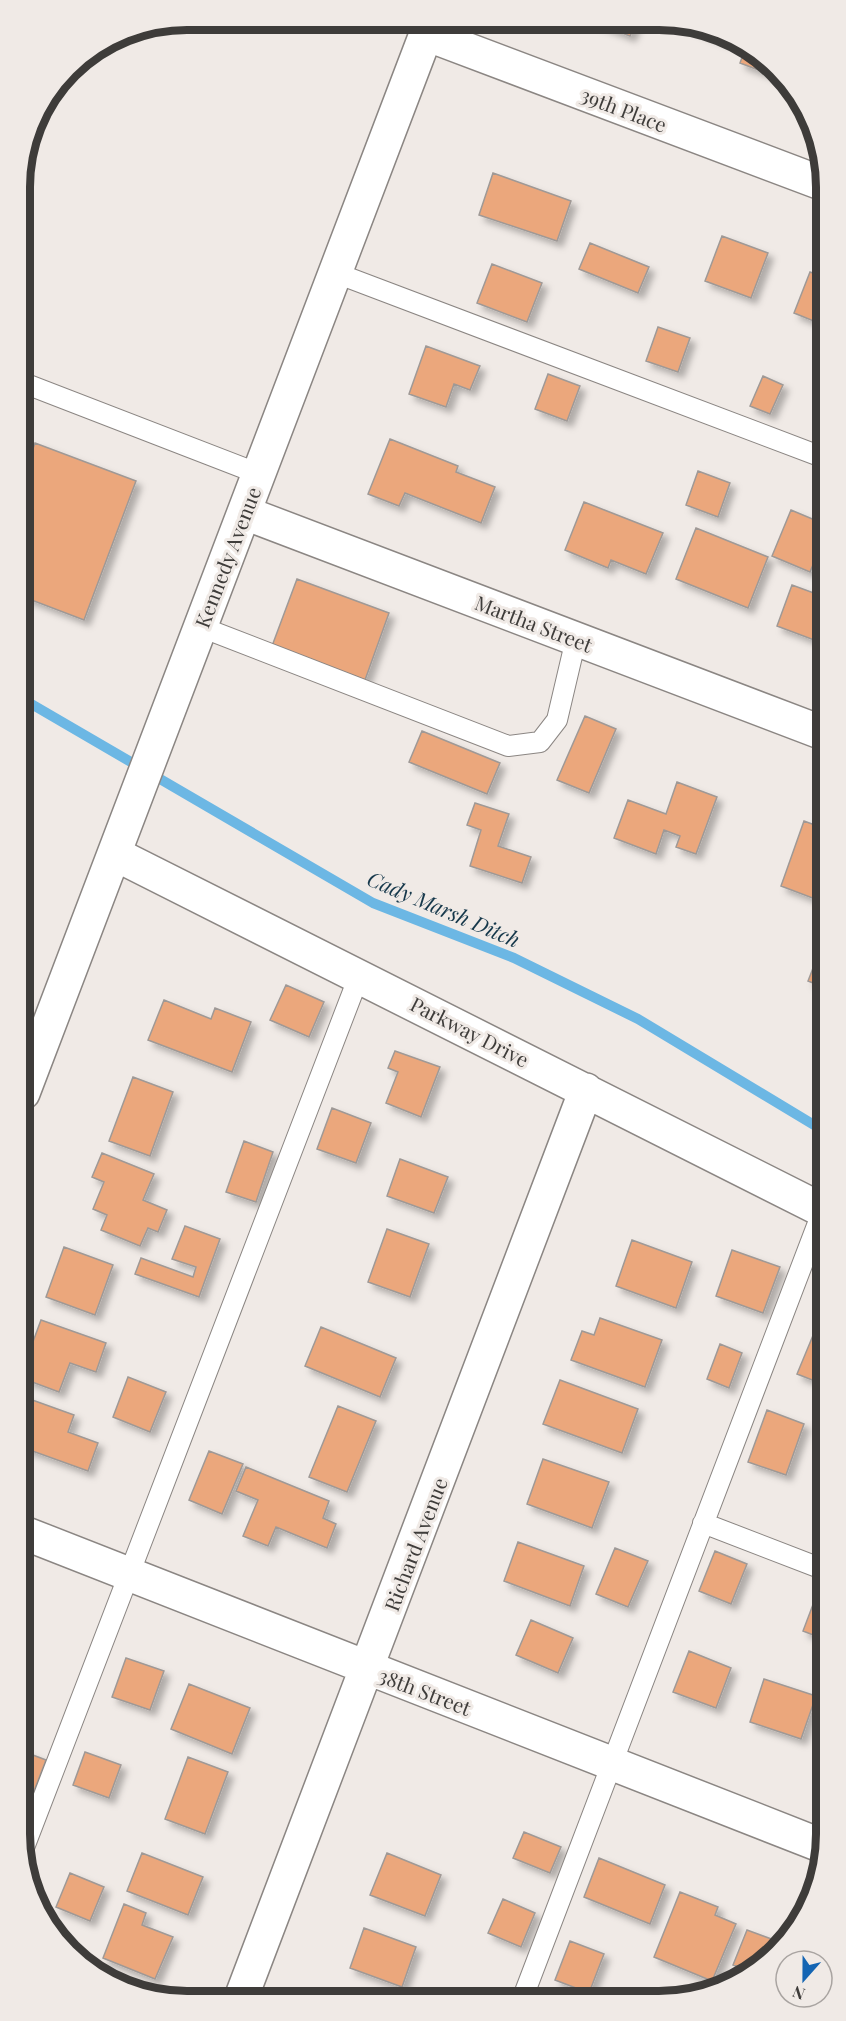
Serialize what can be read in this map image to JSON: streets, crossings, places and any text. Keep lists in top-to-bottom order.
{
  "streets": {
    "street": [
      "39th Place",
      "Kennedy Avenue",
      "Martha Street",
      "Parkway Drive",
      "Richard Avenue",
      "38th Street"
    ]
  },
  "crossings": [
    ["Kennedy Avenue", "Martha Street"],
    ["Kennedy Avenue", "Parkway Drive"],
    ["Parkway Drive", "Richard Avenue"],
    ["Richard Avenue", "38th Street"]
  ],
  "water": ["Cady Marsh Ditch"],
  "north": "bottom"
}
